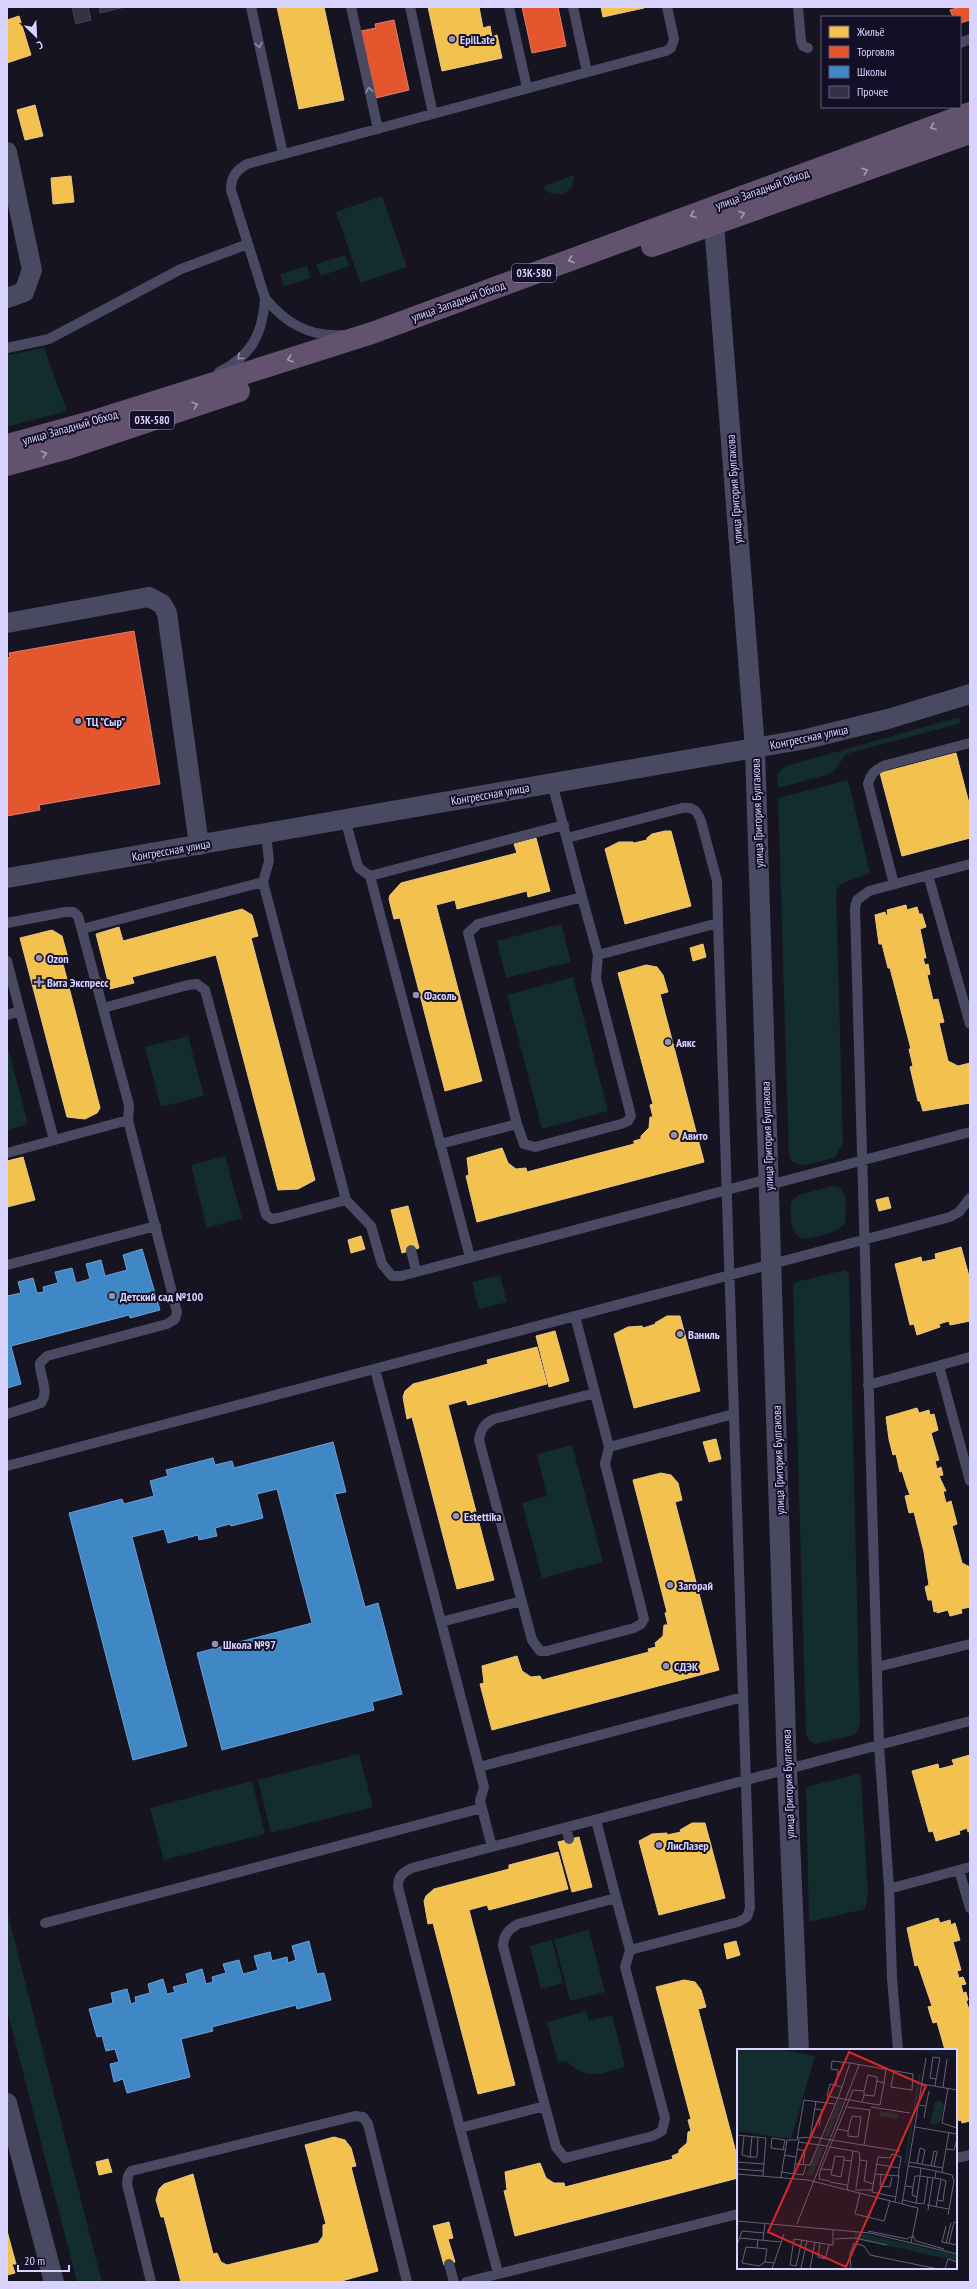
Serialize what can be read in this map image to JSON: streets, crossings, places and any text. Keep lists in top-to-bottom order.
{
  "streets": {
    "highway": ["улица Западный Обход", "03К-580"],
    "street": ["улица Григория Булгакова", "Конгрессная улица"]
  },
  "crossings": [
    ["улица Западный Обход", "улица Григория Булгакова"],
    ["улица Григория Булгакова", "Конгрессная улица"]
  ],
  "places": {
    "other": [
      "EpilLate",
      "ТЦ \"Сыр\"",
      "Ozon",
      "Фасоль",
      "Аякс",
      "Авито",
      "Детский сад №100",
      "Ваниль",
      "Estettika",
      "Загорай",
      "Школа №97",
      "СДЭК",
      "ЛисЛазер"
    ],
    "health": ["Вита Экспресс"]
  },
  "legend": [
    "Жильё",
    "Торговля",
    "Школы",
    "Прочее"
  ],
  "scale_bar": "20 m",
  "north": "bottom right"
}
